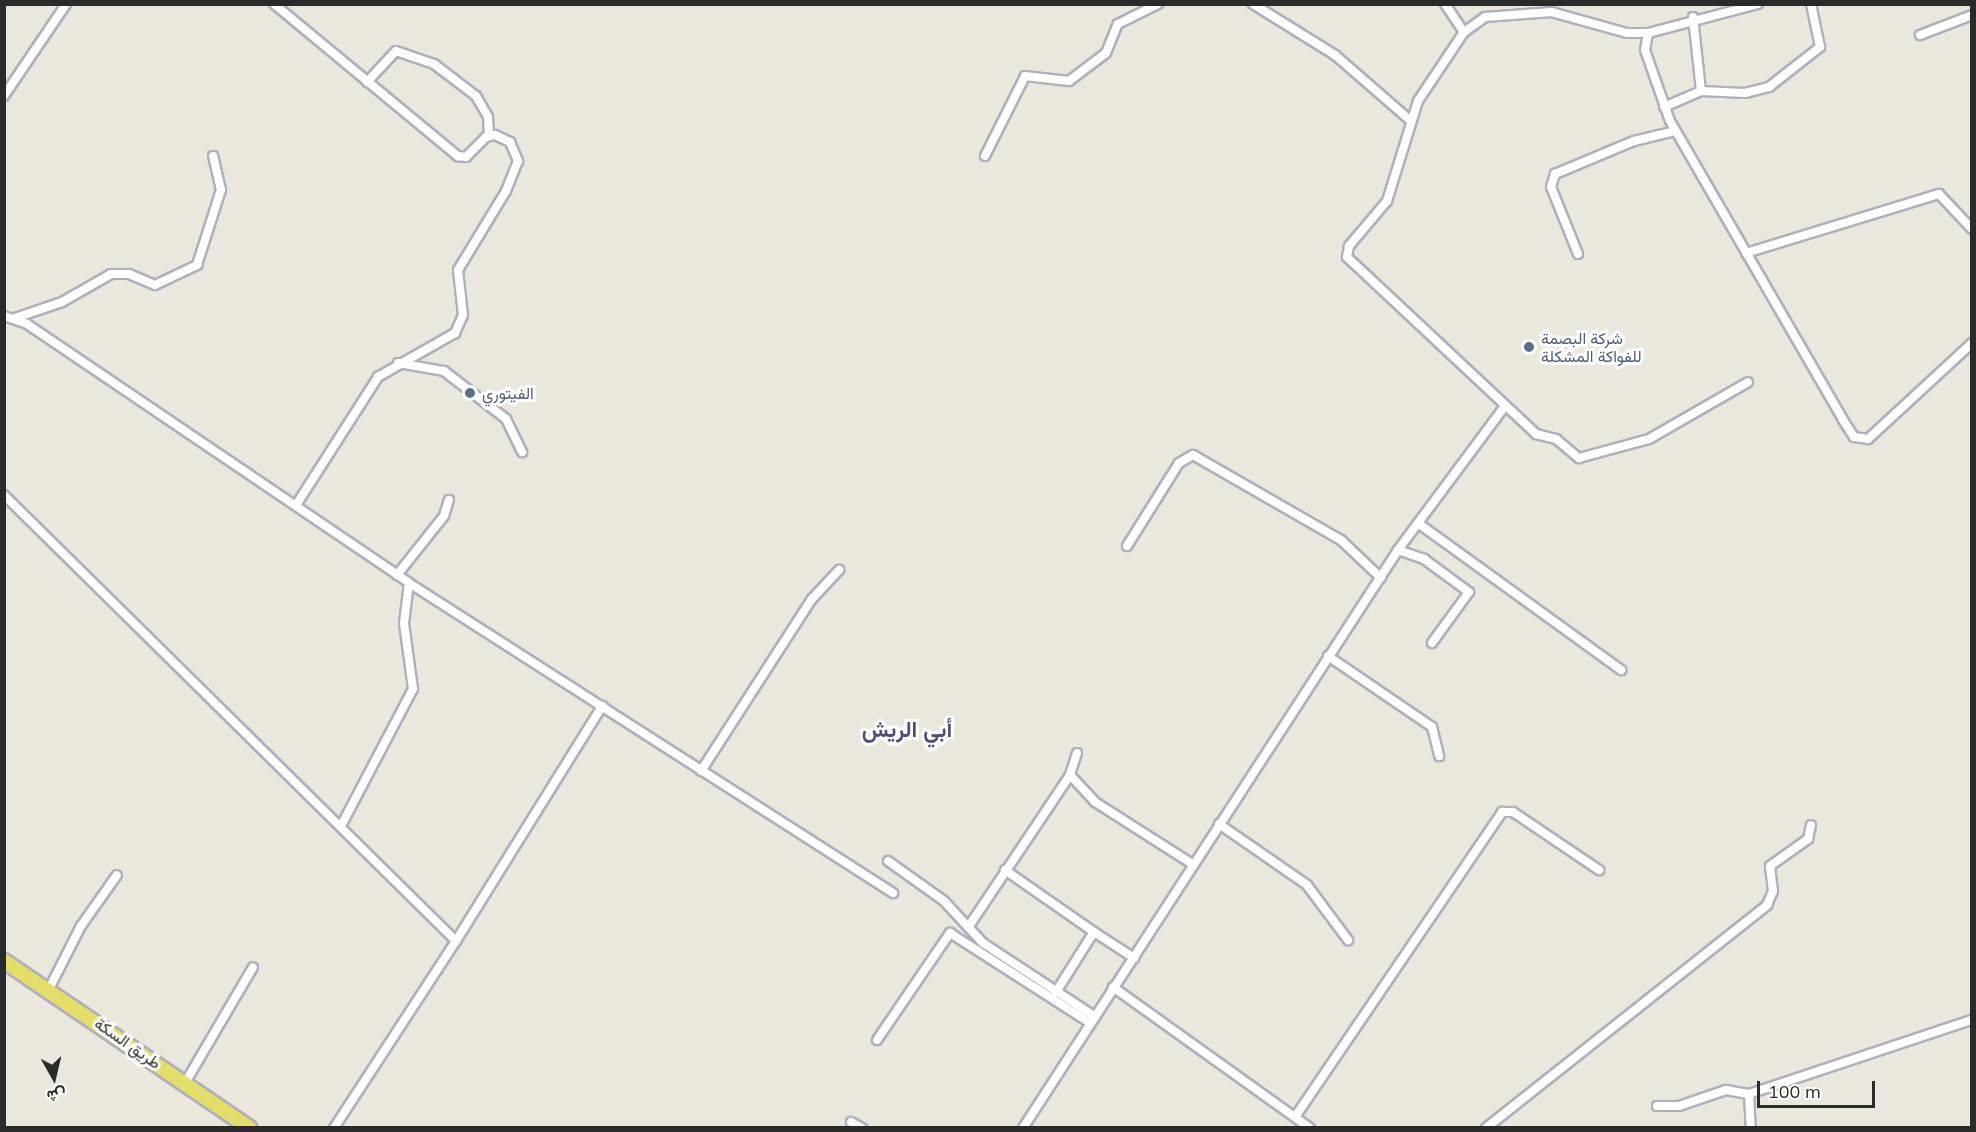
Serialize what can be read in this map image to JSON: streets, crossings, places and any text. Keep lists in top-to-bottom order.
{
  "streets": {
    "main road": ["طريق السكة"]
  },
  "districts": ["أبي الريش"],
  "places": ["شركة البصمة للفواكة المشكلة", "الفيتوري"],
  "scale_bar": "100 m",
  "north": "bottom"
}
